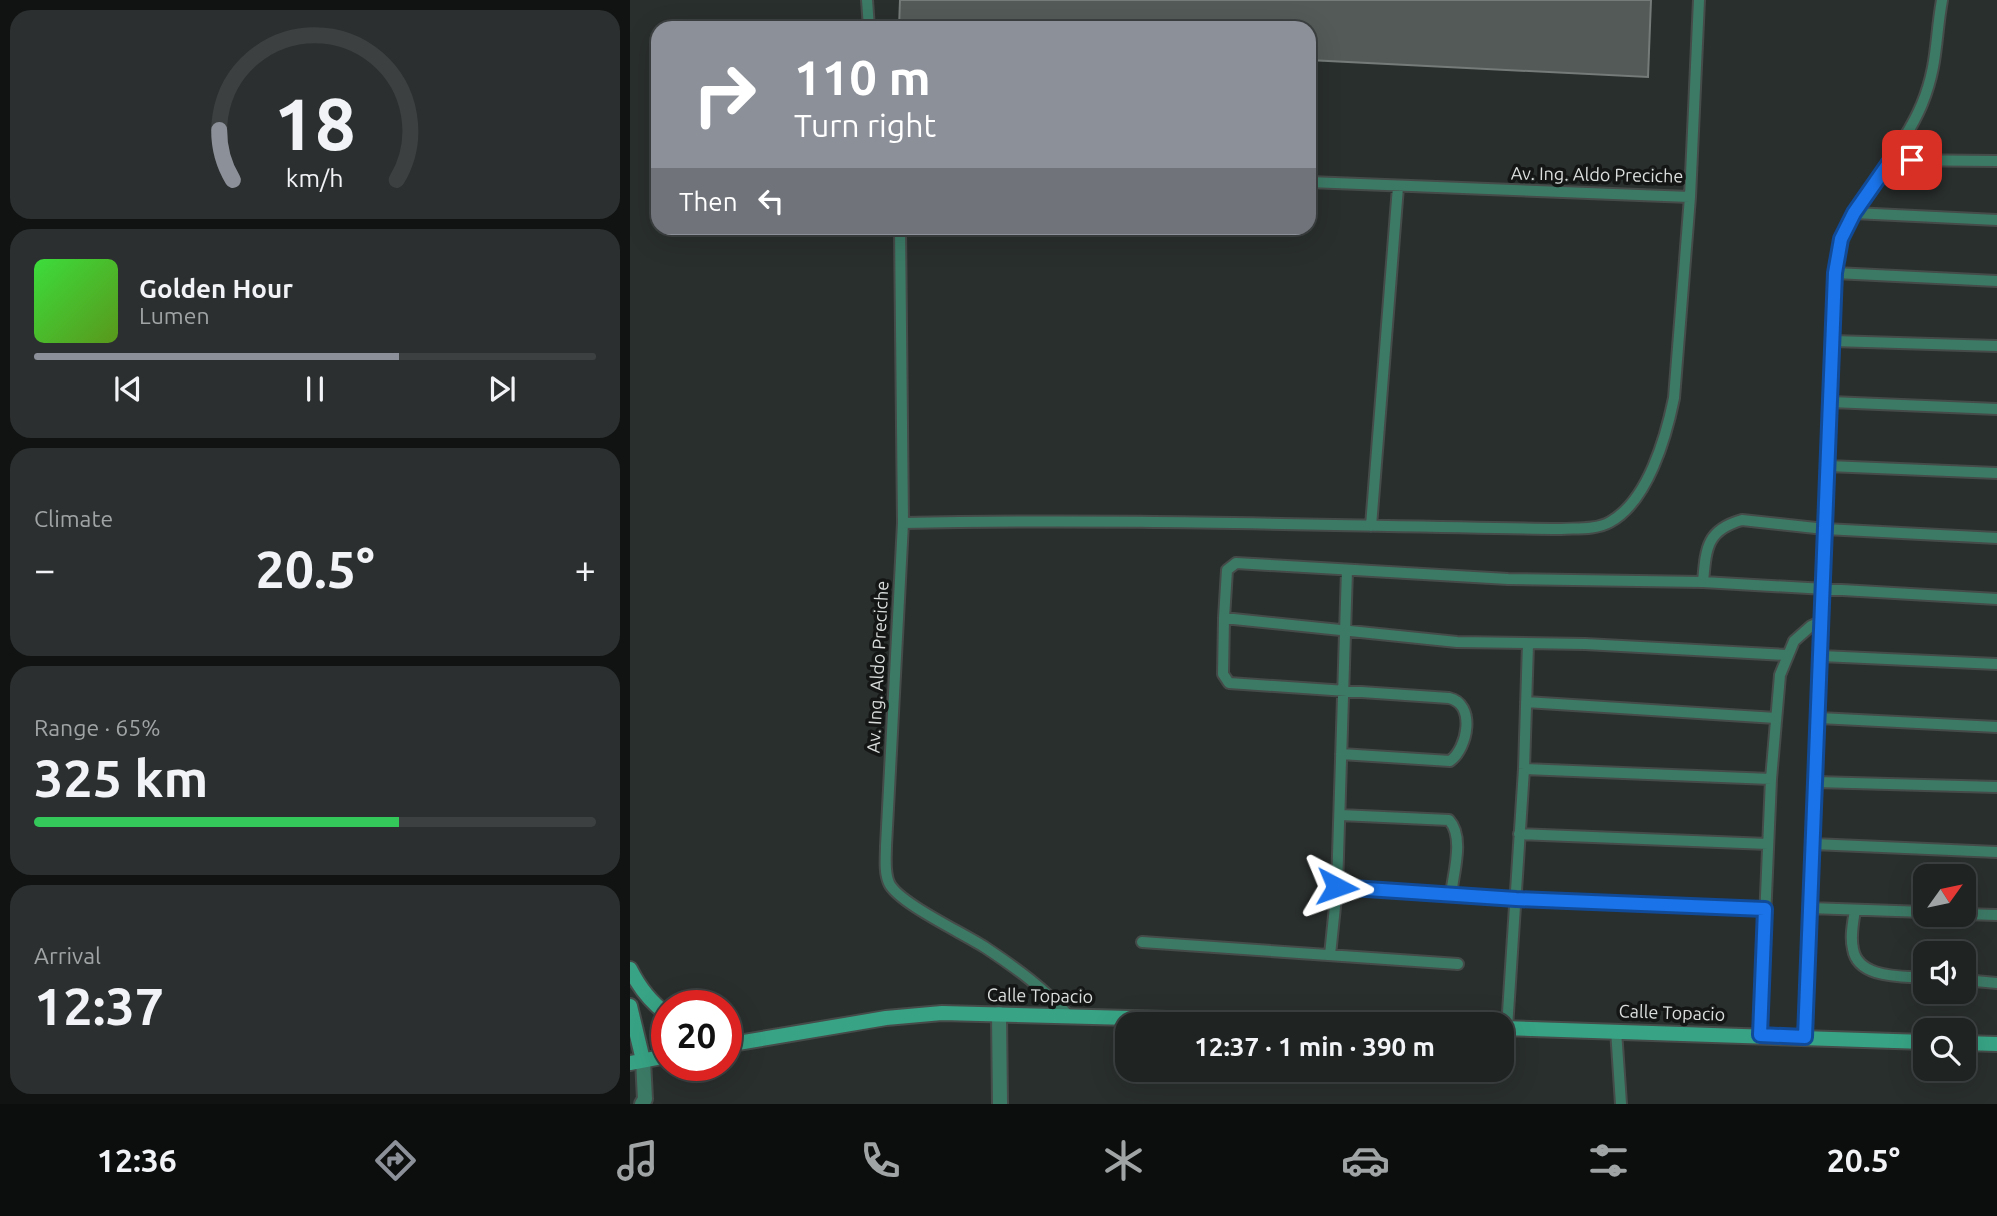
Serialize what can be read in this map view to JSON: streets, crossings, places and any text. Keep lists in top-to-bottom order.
{
  "streets": {
    "street": ["Calle Topacio"],
    "lane": ["Av. Ing. Aldo Preciche"]
  },
  "crossings": [
    ["Av. Ing. Aldo Preciche", "Calle Topacio"]
  ],
  "north": "top right",
  "page": {
    "turn": ["110 m", "Turn right"],
    "then": "Then",
    "song": ["Golden Hour", "Lumen"],
    "tile": [
      "Climate",
      ["Range · 65%", "325 km"],
      ["Arrival", "12:37"]
    ],
    "heat": ["−", "20.5°", "+"],
    "limit": "20",
    "trip": "12:37 · 1 min · 390 m",
    "tabs": ["12:36", "20.5°"],
    "gauge": ["18", "km/h"]
  }
}
